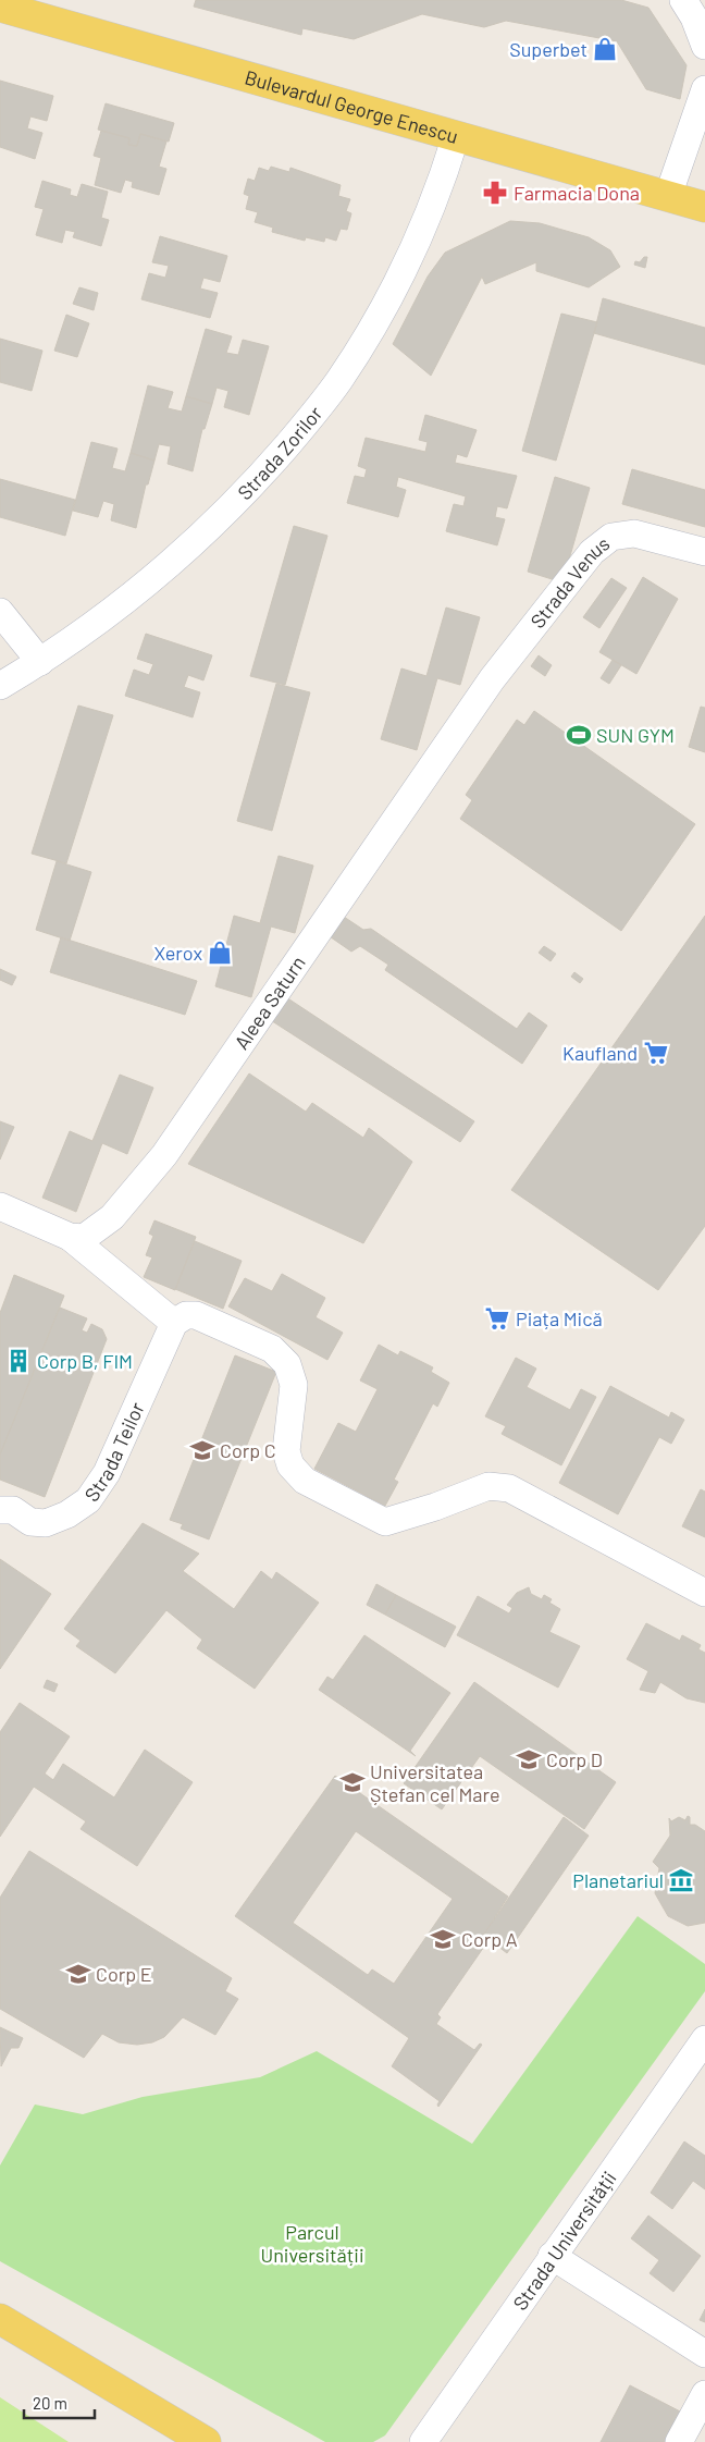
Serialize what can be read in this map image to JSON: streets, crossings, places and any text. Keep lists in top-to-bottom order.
{
  "streets": {
    "main road": ["Bulevardul George Enescu"],
    "street": [
      "Strada Zorilor",
      "Strada Venus",
      "Aleea Saturn",
      "Strada Teilor",
      "Strada Universității"
    ]
  },
  "crossings": [
    ["Bulevardul George Enescu", "Strada Zorilor"],
    ["Strada Venus", "Aleea Saturn"]
  ],
  "parks": ["Parcul Universității"],
  "places": {
    "shop": ["Superbet", "Xerox"],
    "pharmacy": ["Farmacia Dona"],
    "sports": ["SUN GYM"],
    "supermarket": ["Kaufland", "Piața Mică"],
    "building": ["Corp B, FIM"],
    "school or university": [
      "Corp C",
      "Corp D",
      "Universitatea Ștefan cel Mare",
      "Corp A",
      "Corp E"
    ],
    "museum": ["Planetariul"]
  },
  "scale_bar": "20 m"
}
